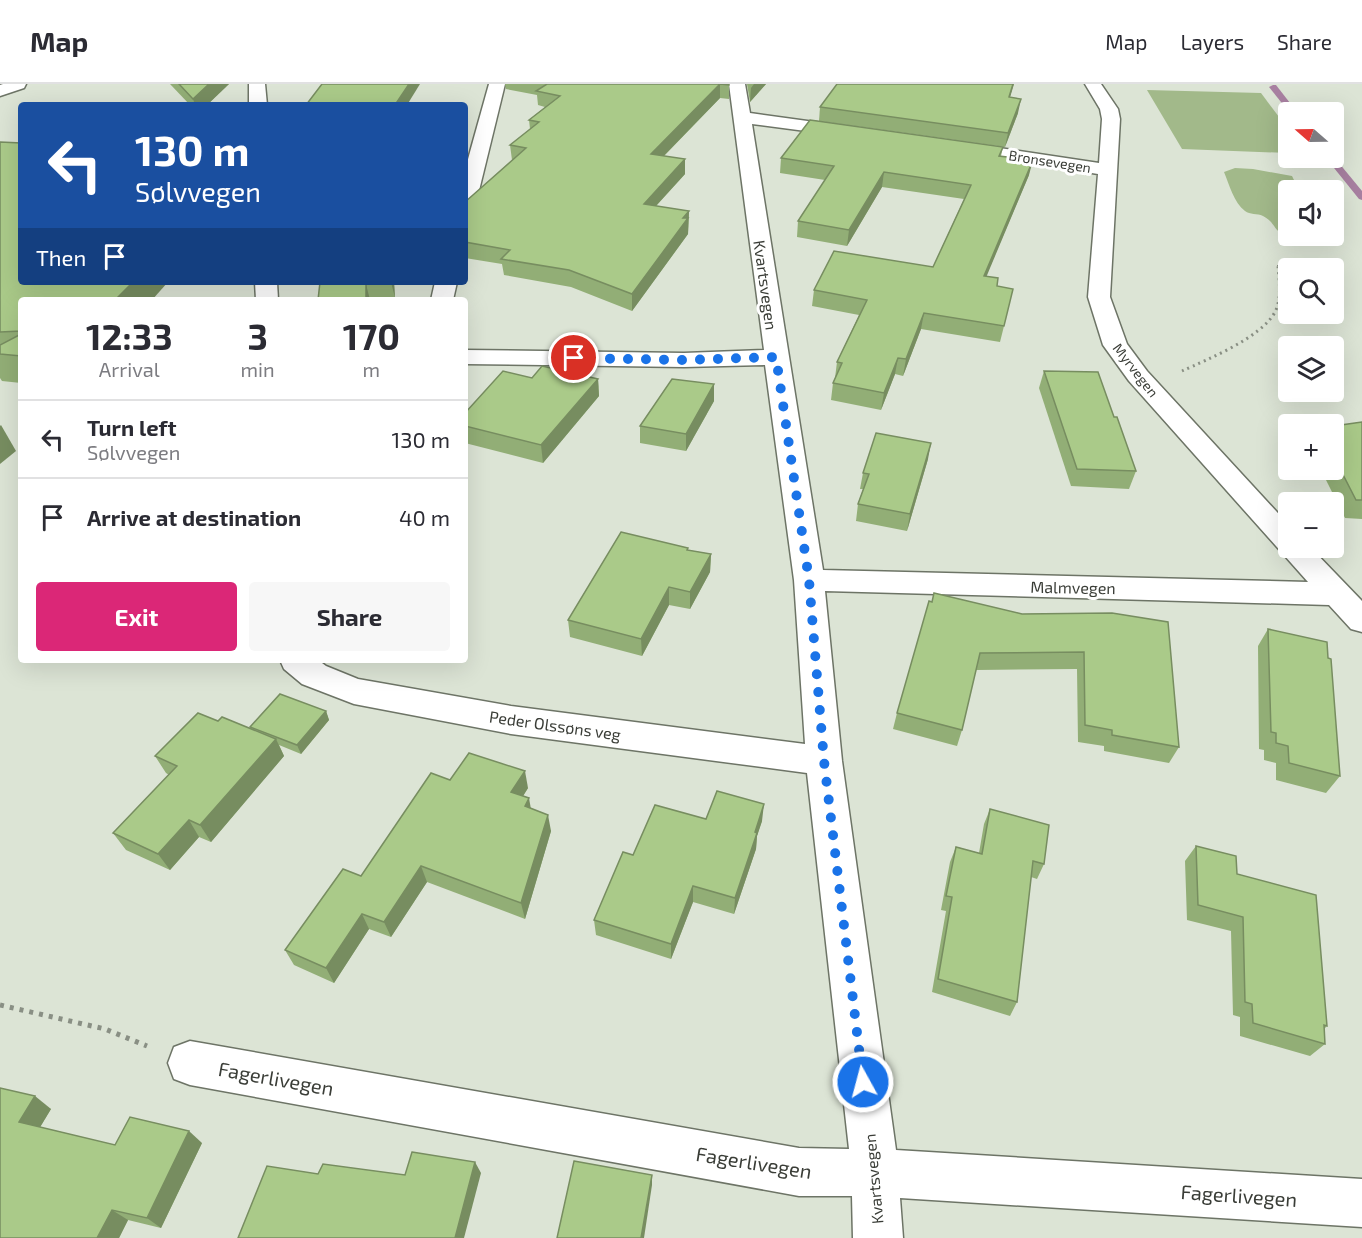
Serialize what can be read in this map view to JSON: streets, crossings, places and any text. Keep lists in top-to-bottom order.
{
  "streets": {
    "street": [
      "Bronsevegen",
      "Kvartsvegen",
      "Myrvegen",
      "Malmvegen",
      "Peder Olssøns veg",
      "Fagerlivegen"
    ]
  },
  "crossings": [
    ["Bronsevegen", "Myrvegen"],
    ["Kvartsvegen", "Malmvegen"],
    ["Kvartsvegen", "Peder Olssøns veg"],
    ["Kvartsvegen", "Fagerlivegen"]
  ],
  "north": "left",
  "page": {
    "header": "Map",
    "nav": ["Map", "Layers", "Share"],
    "map_buttons": ["+", "−"],
    "turn": ["130 m", "Sølvvegen"],
    "then": "Then",
    "eta": [
      "12:33",
      "Arrival",
      "3",
      "min",
      "170",
      "m"
    ],
    "list": [
      {
        "name": "Turn left",
        "note": "Sølvvegen",
        "value": "130 m"
      },
      {
        "name": "Arrive at destination",
        "value": "40 m"
      }
    ],
    "buttons": ["Exit", "Share"]
  }
}
